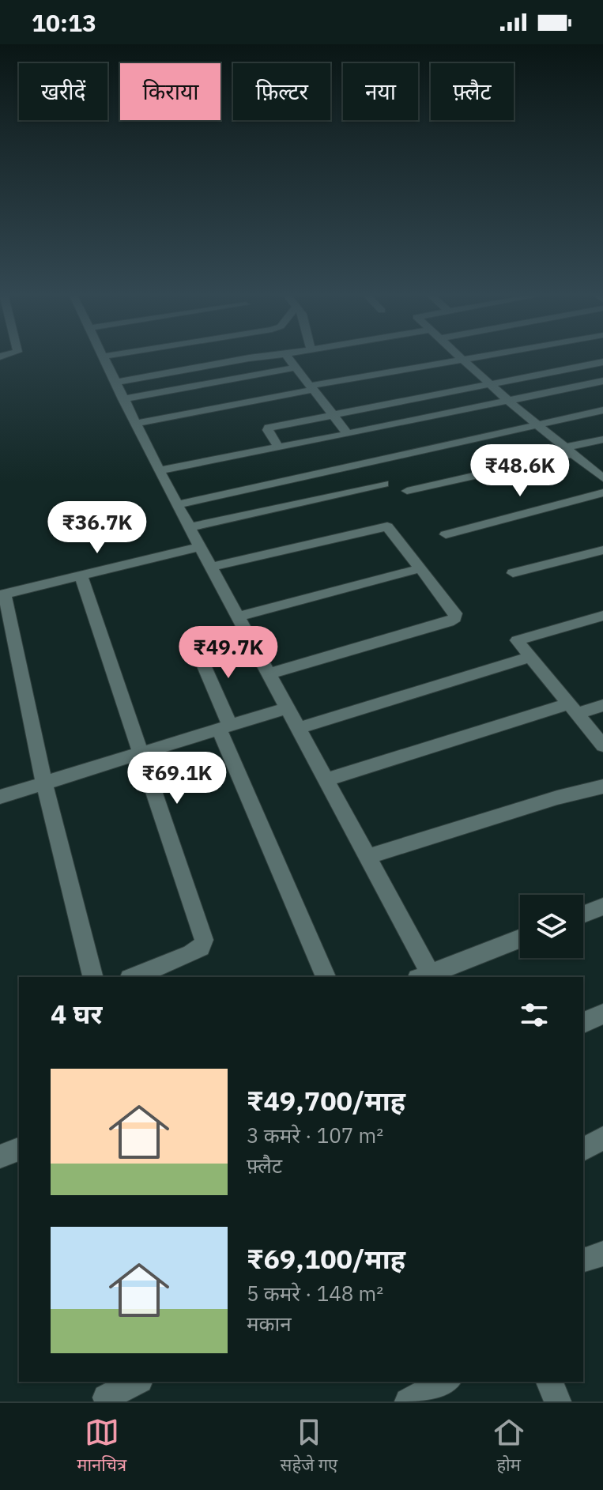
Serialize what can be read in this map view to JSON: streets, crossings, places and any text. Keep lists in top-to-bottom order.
{
  "page": {
    "status": "10:13",
    "chip": [
      "खरीदें",
      "किराया",
      "फ़िल्टर",
      "नया",
      "फ़्लैट"
    ],
    "price": [
      "₹48.6K",
      "₹36.7K",
      "₹49.7K",
      "₹69.1K"
    ],
    "heading": "4 घर",
    "list": [
      {
        "name": "₹49,700/माह",
        "note": "3 कमरे · 107 m² · फ़्लैट"
      },
      {
        "name": "₹69,100/माह",
        "note": "5 कमरे · 148 m² · मकान"
      }
    ],
    "tabs": ["मानचित्र", "सहेजे गए", "होम"]
  }
}
